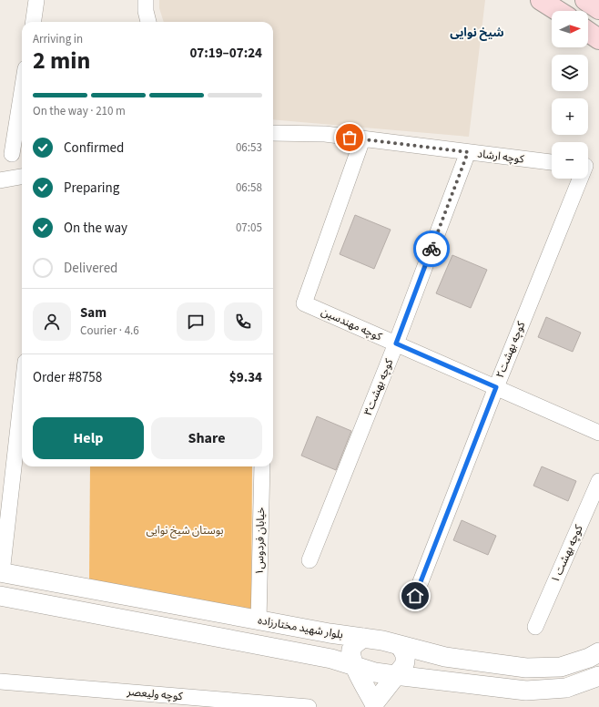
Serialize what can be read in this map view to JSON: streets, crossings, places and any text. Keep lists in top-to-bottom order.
{
  "streets": {
    "street": [
      "کوچه ارشاد",
      "کوچه مهندسین",
      "کوچه بهشت۲",
      "کوچه بهشت۳",
      "خیابان فردوس۱",
      "کوچه بهشت ۱",
      "بلوار شهید مختارزاده",
      "کوچه ولیعصر"
    ]
  },
  "crossings": [
    ["کوچه ارشاد", "کوچه مهندسین"],
    ["کوچه ارشاد", "کوچه بهشت۳"],
    ["کوچه مهندسین", "کوچه بهشت۲"],
    ["کوچه مهندسین", "کوچه بهشت۳"],
    ["خیابان فردوس۱", "بلوار شهید مختارزاده"]
  ],
  "districts": ["شیخ نوایی"],
  "parks": ["بوستان شیخ نوایی"],
  "north": "right",
  "page": {
    "map_buttons": ["+", "−"],
    "heading": ["2 min", "Arriving in", "07:19–07:24"],
    "panel": [
      "Sam",
      "Courier · 4.6",
      "Order #8758",
      "$9.34"
    ],
    "bar": "On the way · 210 m",
    "list": [
      ["Confirmed", "06:53"],
      ["Preparing", "06:58"],
      ["On the way", "07:05"],
      "Delivered"
    ],
    "buttons": ["Help", "Share"]
  }
}
